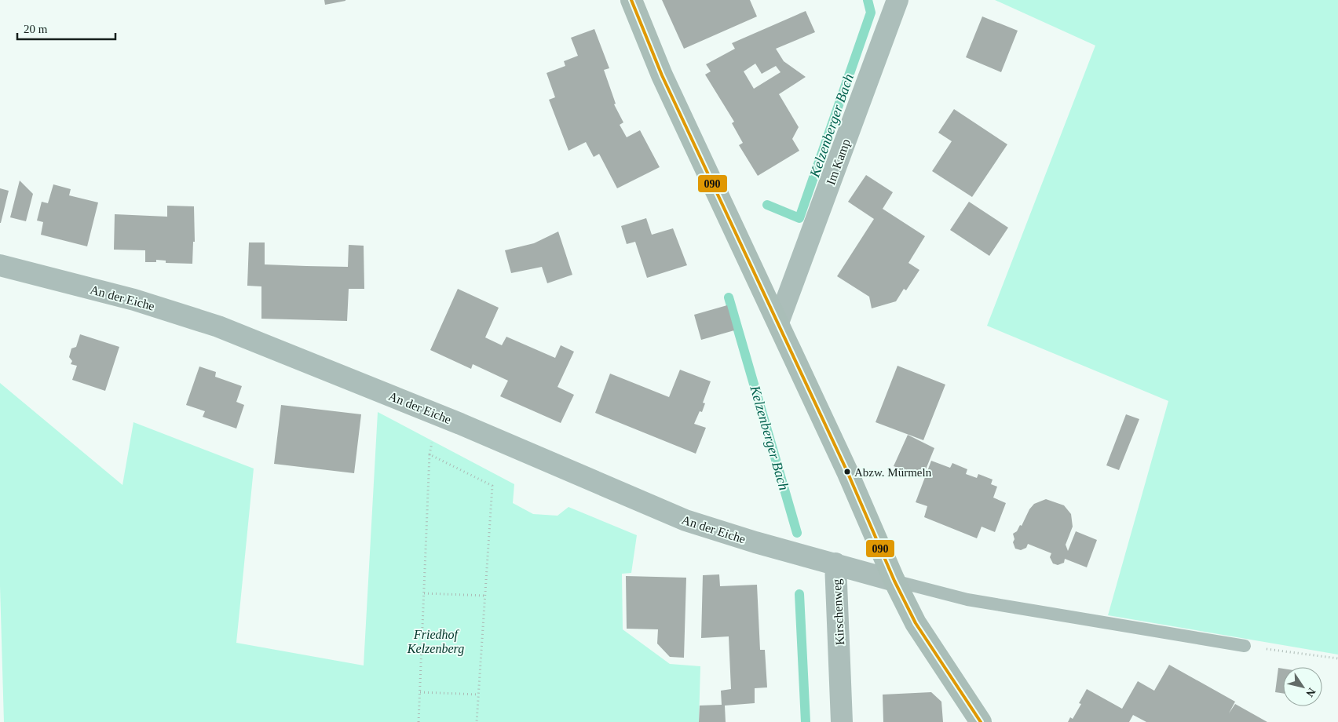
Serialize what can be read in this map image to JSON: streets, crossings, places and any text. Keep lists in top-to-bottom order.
{
  "streets": {
    "street": ["Im Kamp", "An der Eiche", "Kirschenweg"]
  },
  "crossings": [
    ["An der Eiche", "Kirschenweg"]
  ],
  "water": ["Kelzenberger Bach"],
  "parks": ["Friedhof Kelzenberg"],
  "places": ["Abzw. Mürmeln"],
  "lines": ["transit line 090"],
  "scale_bar": "20 m",
  "north": "bottom right"
}
